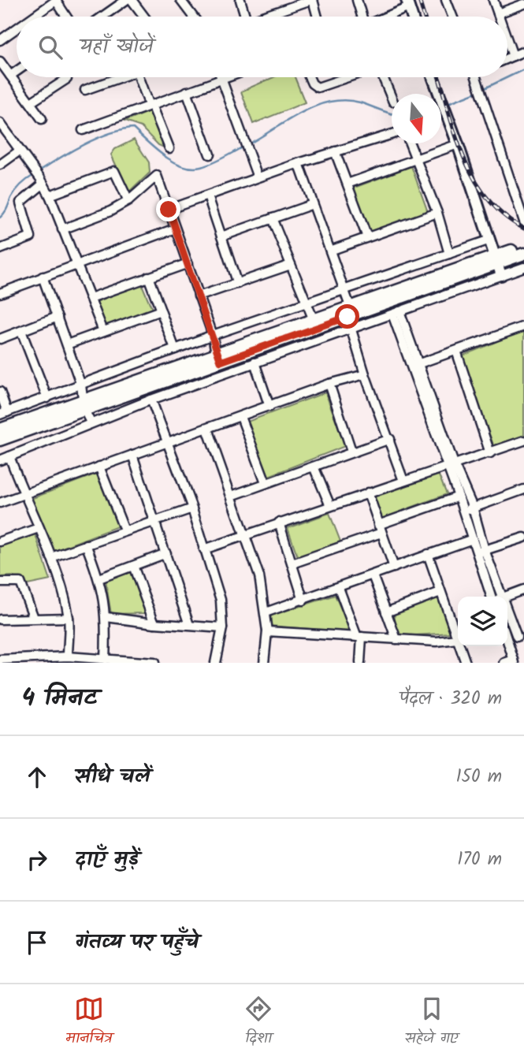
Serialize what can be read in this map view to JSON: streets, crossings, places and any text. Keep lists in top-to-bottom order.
{
  "north": "bottom",
  "page": {
    "search": "यहाँ खोजें",
    "heading": ["4 मिनट", "पैदल · 320 m"],
    "list": [
      ["सीधे चलें", "150 m"],
      ["दाएँ मुड़ें", "170 m"],
      "गंतव्य पर पहुँचे"
    ],
    "nav": ["मानचित्र", "दिशा", "सहेजे गए"]
  }
}
